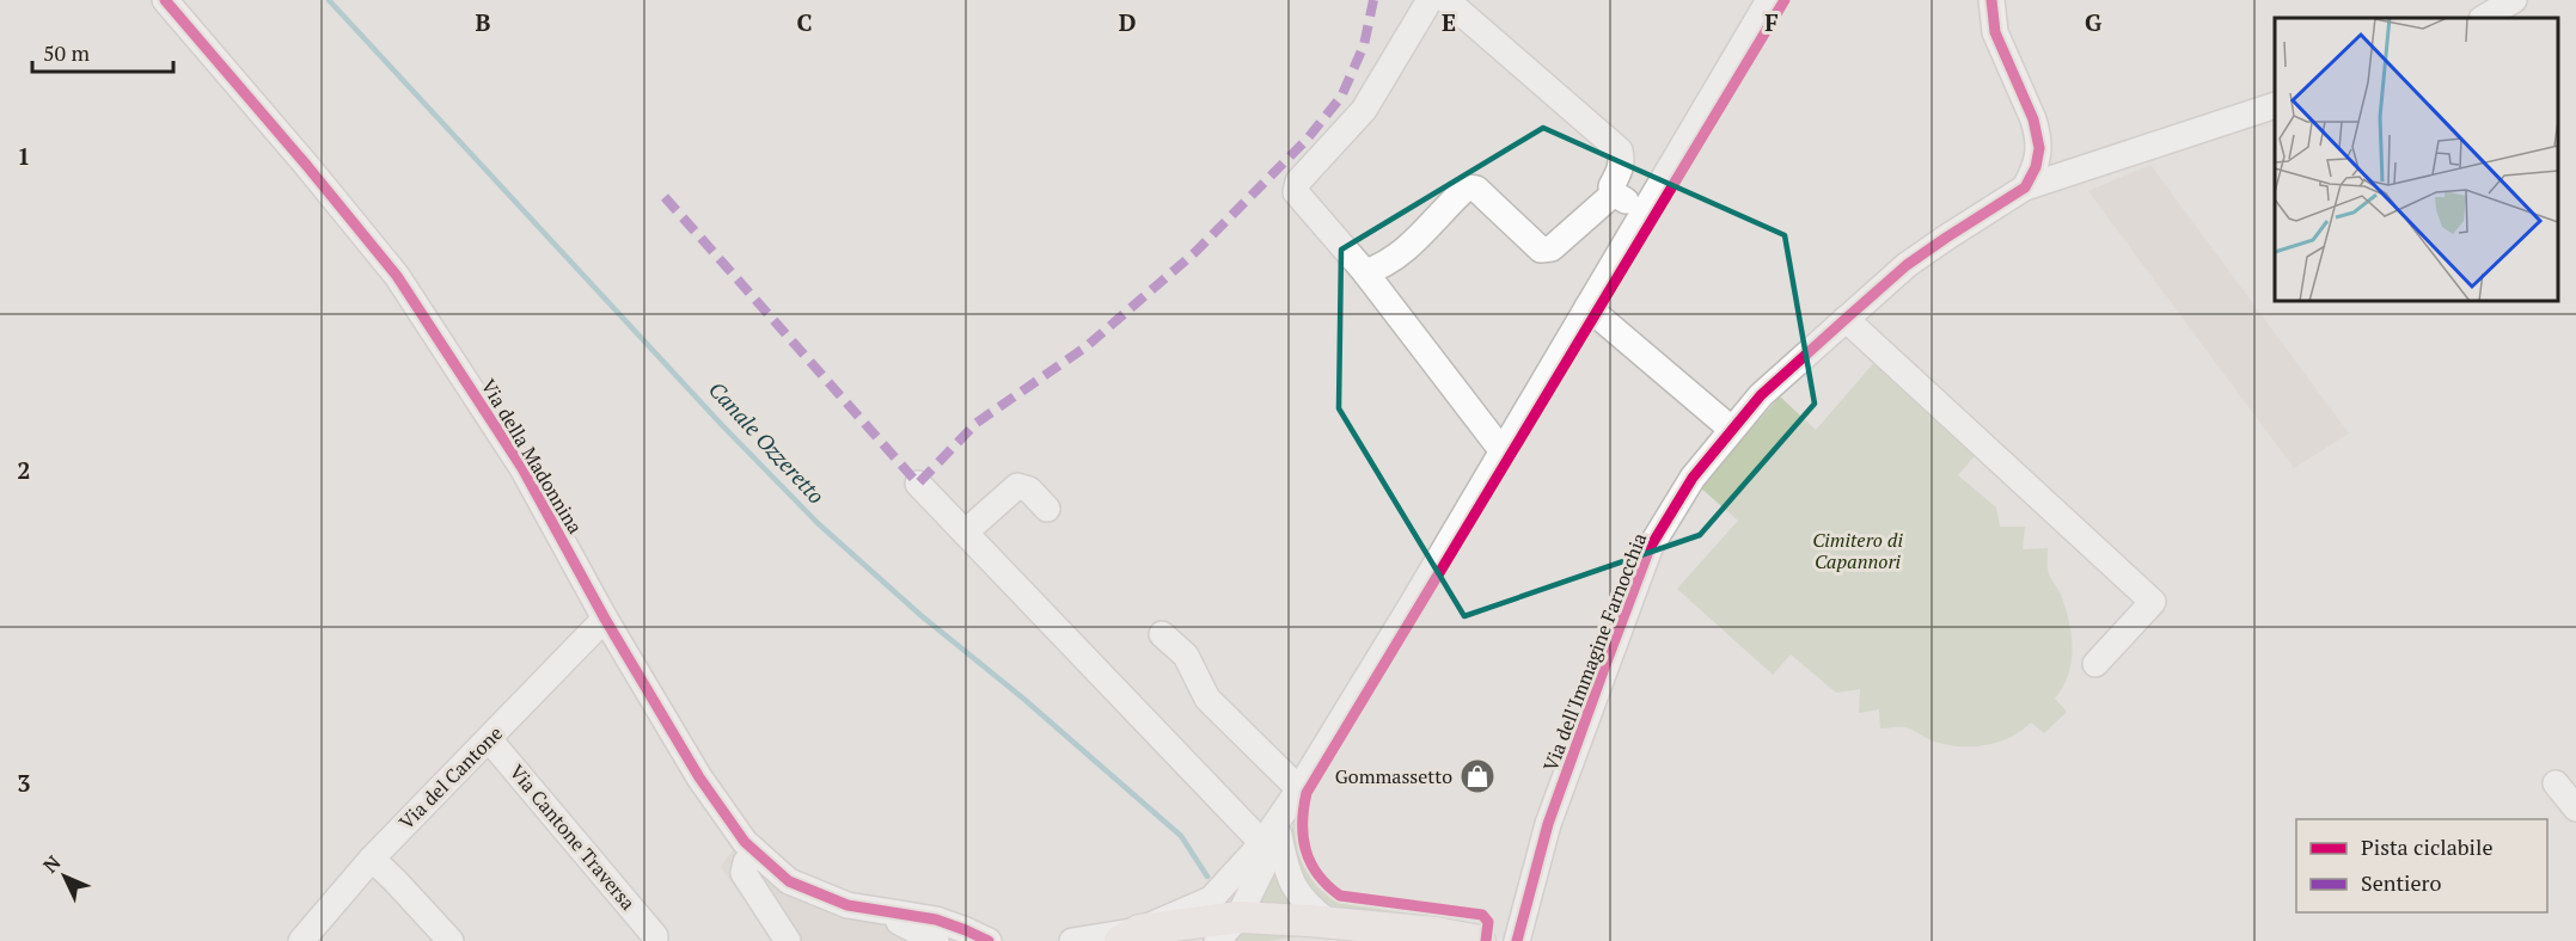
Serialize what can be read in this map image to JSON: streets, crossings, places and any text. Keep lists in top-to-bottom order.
{
  "streets": {
    "street": [
      "Via della Madonnina",
      "Via dell'Immagine Farnocchia",
      "Via del Cantone",
      "Via Cantone Traversa"
    ]
  },
  "crossings": [
    ["Via della Madonnina", "Via del Cantone"],
    ["Via del Cantone", "Via Cantone Traversa"]
  ],
  "water": ["Canale Ozzeretto"],
  "parks": ["Cimitero di Capannori"],
  "places": {
    "shop": ["Gommassetto"]
  },
  "legend": ["Pista ciclabile", "Sentiero"],
  "scale_bar": "50 m",
  "north": "top left",
  "grid": {
    "columns": [
      "B",
      "C",
      "D",
      "E",
      "F",
      "G"
    ],
    "rows": ["1", "2", "3"]
  }
}
